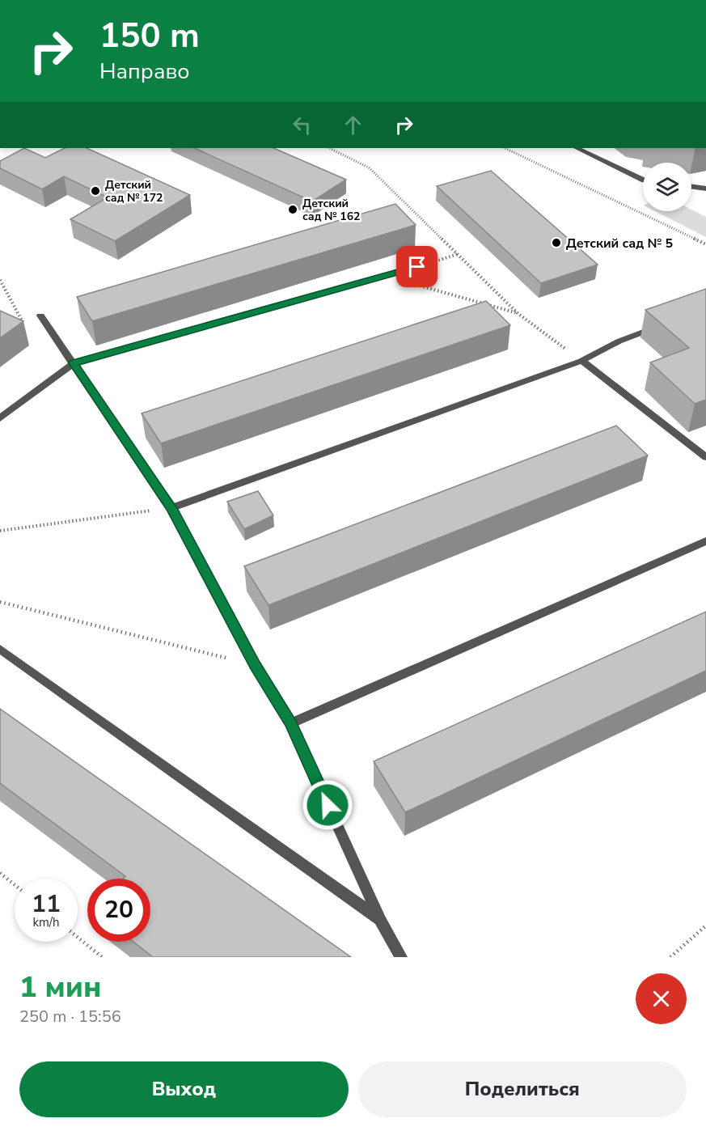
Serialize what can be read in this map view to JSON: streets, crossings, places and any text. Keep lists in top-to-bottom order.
{
  "places": ["Детский сад № 172", "Детский сад № 162", "Детский сад № 5"],
  "page": {
    "turn": ["150 m", "Направо"],
    "speed": "11 km/h",
    "limit": "20",
    "heading": ["1 мин", "250 m · 15:56"],
    "buttons": ["Выход", "Поделиться"]
  }
}
